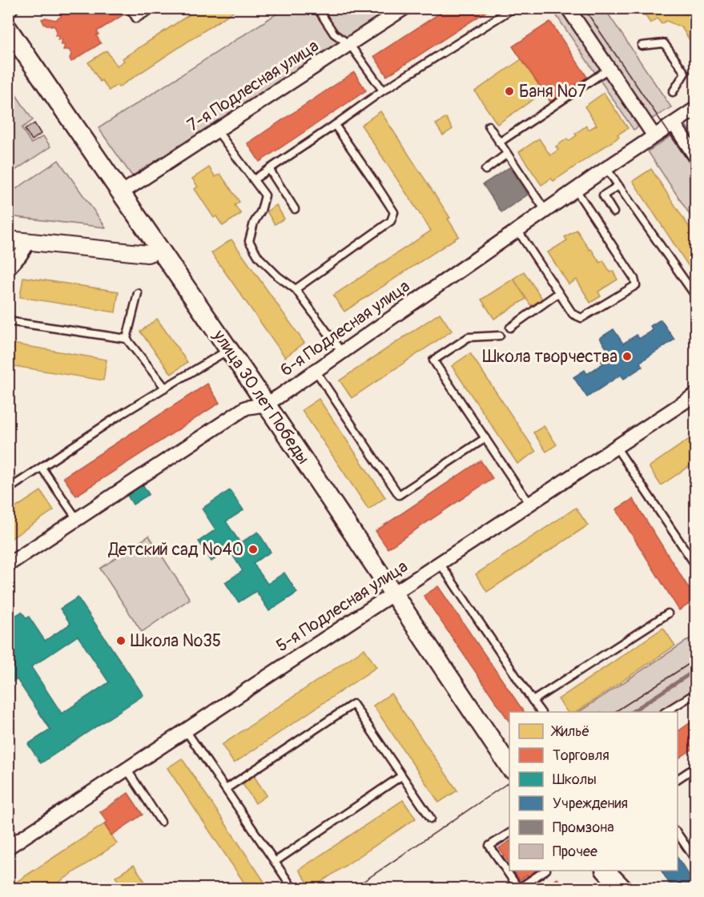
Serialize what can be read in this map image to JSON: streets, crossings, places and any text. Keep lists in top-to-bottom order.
{
  "streets": {
    "main road": ["улица 30 лет Победы"],
    "street": ["7-я Подлесная улица", "6-я Подлесная улица", "5-я Подлесная улица"]
  },
  "crossings": [
    ["7-я Подлесная улица", "улица 30 лет Победы"],
    ["6-я Подлесная улица", "улица 30 лет Победы"],
    ["улица 30 лет Победы", "5-я Подлесная улица"]
  ],
  "places": [
    "Баня №7",
    "Школа творчества",
    "Детский сад №40",
    "Школа №35"
  ],
  "legend": [
    "Жильё",
    "Торговля",
    "Школы",
    "Учреждения",
    "Промзона",
    "Прочее"
  ]
}
